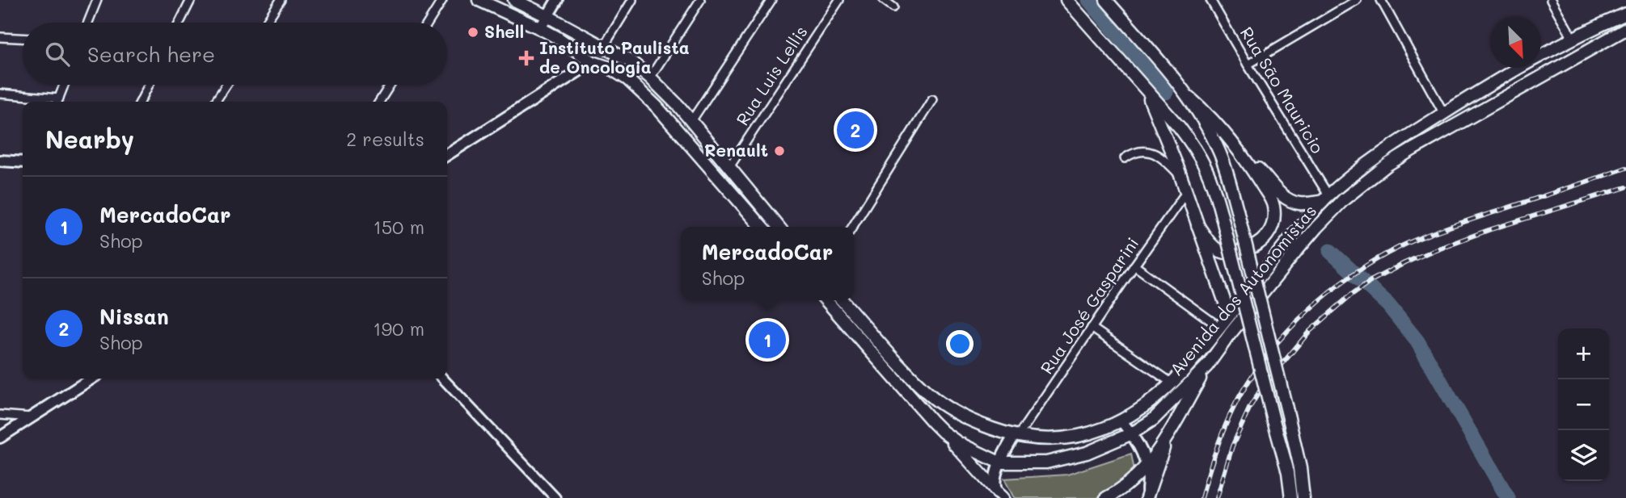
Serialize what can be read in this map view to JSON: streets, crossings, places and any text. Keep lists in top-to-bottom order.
{
  "streets": {
    "main road": ["Avenida dos Autonomistas"],
    "street": ["Rua Luis Lellis", "Rua São Mauricio", "Rua José Gasparini"]
  },
  "crossings": [
    ["Rua São Mauricio", "Avenida dos Autonomistas"],
    ["Avenida dos Autonomistas", "Rua José Gasparini"]
  ],
  "places": {
    "other": ["Shell", "Renault"],
    "health": ["Instituto Paulista de Oncologia"]
  },
  "north": "bottom right",
  "page": {
    "search": "Search here",
    "heading": ["Nearby", "2 results"],
    "pins": ["2", "1"],
    "list": [
      {
        "mark": "1",
        "name": "MercadoCar",
        "note": "Shop",
        "value": "150 m"
      },
      {
        "mark": "2",
        "name": "Nissan",
        "note": "Shop",
        "value": "190 m"
      }
    ],
    "popup": ["MercadoCar", "Shop"],
    "map_buttons": ["+", "−"]
  }
}
